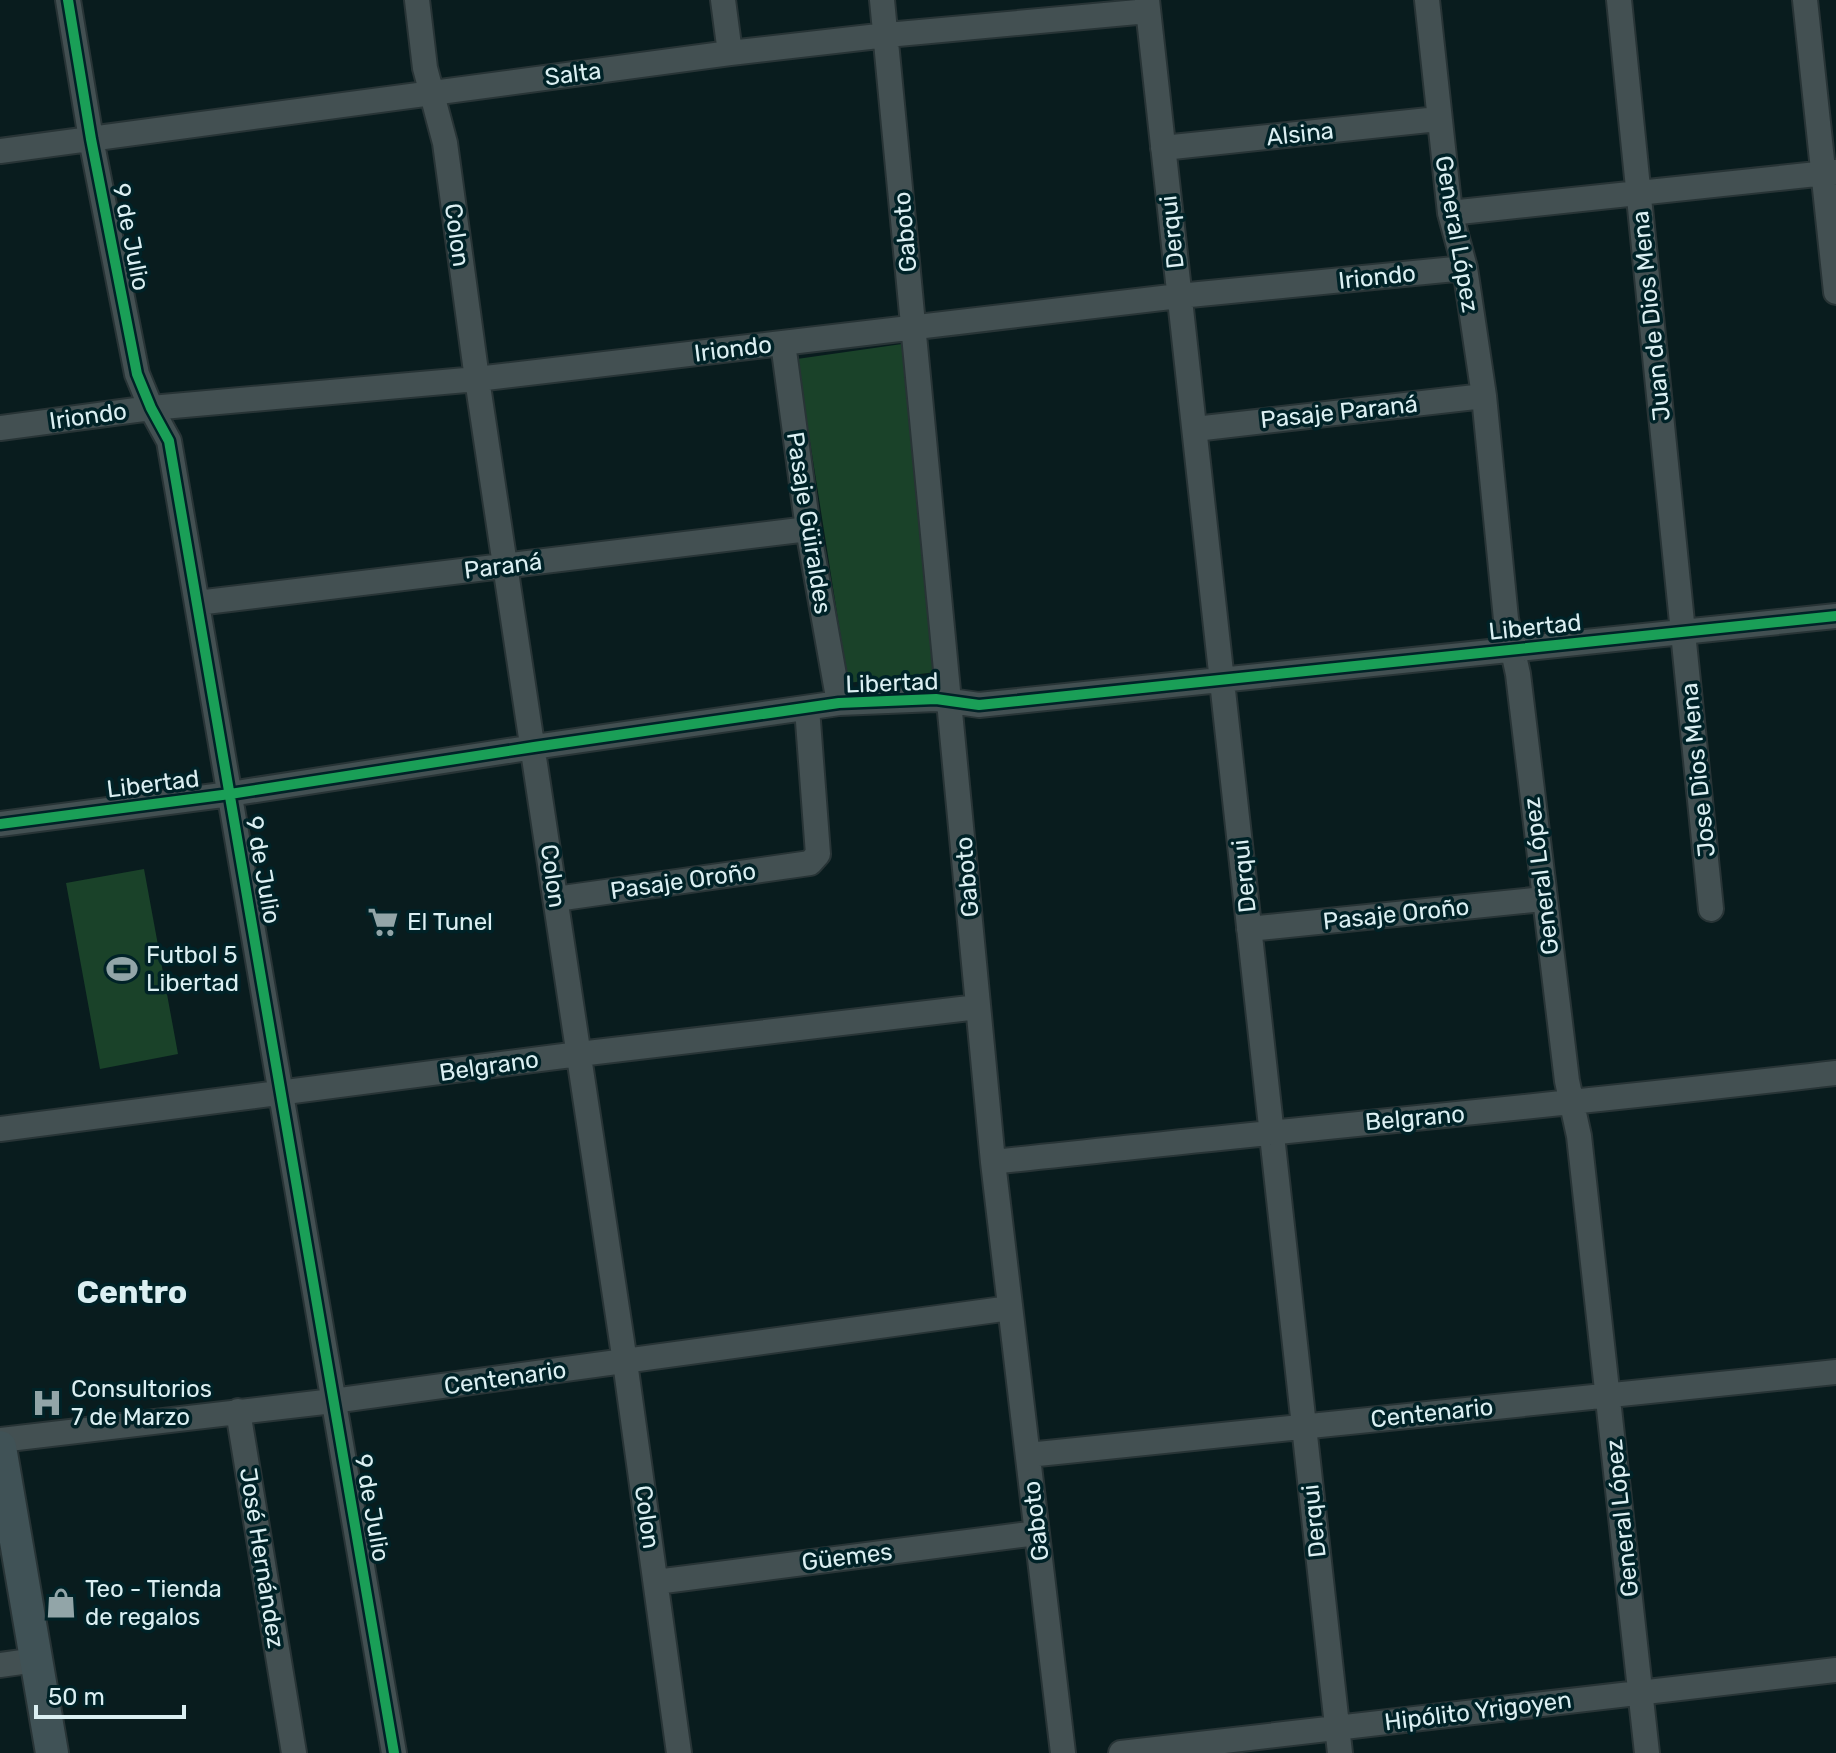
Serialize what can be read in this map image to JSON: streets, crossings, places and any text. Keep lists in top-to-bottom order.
{
  "streets": {
    "street": [
      "Salta",
      "Alsina",
      "Gaboto",
      "Derqui",
      "General López",
      "Colon",
      "9 de Julio",
      "Iriondo",
      "Juan de Dios Mena",
      "Pasaje Paraná",
      "Pasaje Güiraldes",
      "Paraná",
      "Libertad",
      "Jose Dios Mena",
      "Pasaje Oroño",
      "Belgrano",
      "Centenario",
      "Güemes",
      "José Hernández",
      "Hipólito Yrigoyen"
    ]
  },
  "crossings": [
    ["Salta", "Gaboto"],
    ["Salta", "Derqui"],
    ["Salta", "Colon"],
    ["Salta", "9 de Julio"],
    ["Alsina", "Derqui"],
    ["Alsina", "General López"],
    ["Gaboto", "Iriondo"],
    ["Gaboto", "Libertad"],
    ["Gaboto", "Belgrano"],
    ["Gaboto", "Centenario"],
    ["Gaboto", "Güemes"],
    ["Derqui", "Iriondo"],
    ["Derqui", "Pasaje Paraná"],
    ["Derqui", "Libertad"],
    ["Derqui", "Pasaje Oroño"],
    ["Derqui", "Belgrano"],
    ["Derqui", "Centenario"],
    ["Derqui", "Hipólito Yrigoyen"],
    ["General López", "Iriondo"],
    ["General López", "Pasaje Paraná"],
    ["General López", "Libertad"],
    ["General López", "Pasaje Oroño"],
    ["General López", "Belgrano"],
    ["General López", "Centenario"],
    ["General López", "Hipólito Yrigoyen"],
    ["Colon", "Iriondo"],
    ["Colon", "Paraná"],
    ["Colon", "Libertad"],
    ["Colon", "Pasaje Oroño"],
    ["Colon", "Belgrano"],
    ["Colon", "Centenario"],
    ["Colon", "Güemes"],
    ["9 de Julio", "Iriondo"],
    ["9 de Julio", "Paraná"],
    ["9 de Julio", "Libertad"],
    ["9 de Julio", "Belgrano"],
    ["9 de Julio", "Centenario"],
    ["Iriondo", "Pasaje Güiraldes"],
    ["Juan de Dios Mena", "Libertad"],
    ["Juan de Dios Mena", "Jose Dios Mena"],
    ["Pasaje Güiraldes", "Paraná"],
    ["Pasaje Güiraldes", "Libertad"],
    ["Libertad", "Jose Dios Mena"],
    ["Libertad", "Pasaje Oroño"],
    ["Centenario", "José Hernández"]
  ],
  "districts": ["Centro"],
  "places": {
    "supermarket": ["El Tunel"],
    "sports": ["Futbol 5 Libertad"],
    "hospital": ["Consultorios 7 de Marzo"],
    "shop": ["Teo - Tienda de regalos"]
  },
  "scale_bar": "50 m"
}
